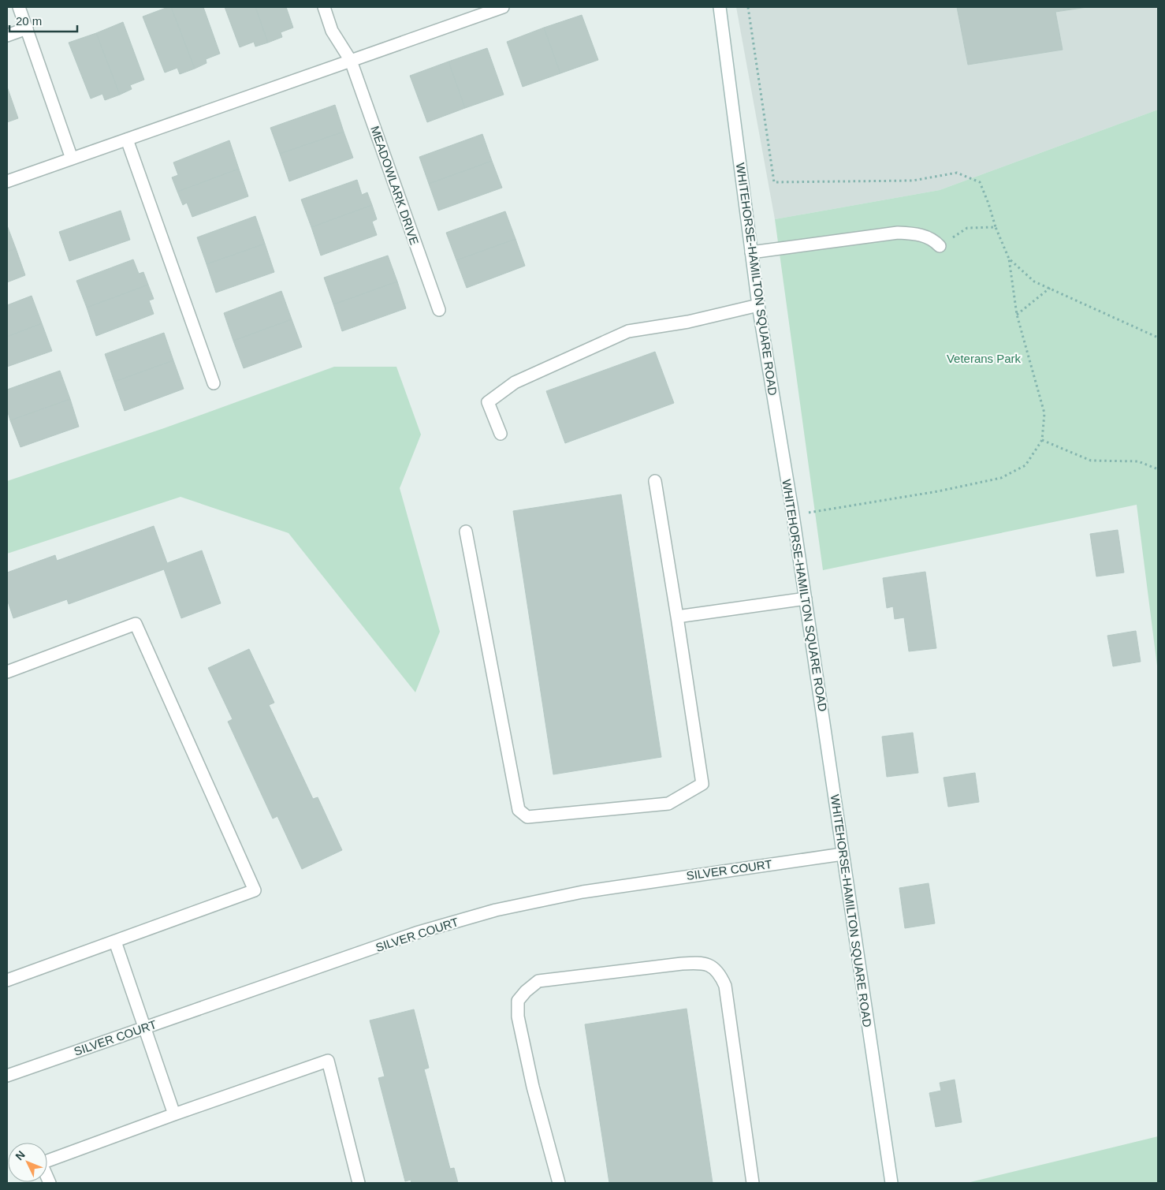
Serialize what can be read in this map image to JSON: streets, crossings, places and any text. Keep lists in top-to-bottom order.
{
  "streets": {
    "street": ["MEADOWLARK DRIVE", "WHITEHORSE-HAMILTON SQUARE ROAD", "SILVER COURT"]
  },
  "crossings": [
    ["WHITEHORSE-HAMILTON SQUARE ROAD", "SILVER COURT"]
  ],
  "parks": ["Veterans Park"],
  "scale_bar": "20 m",
  "north": "top left"
}
